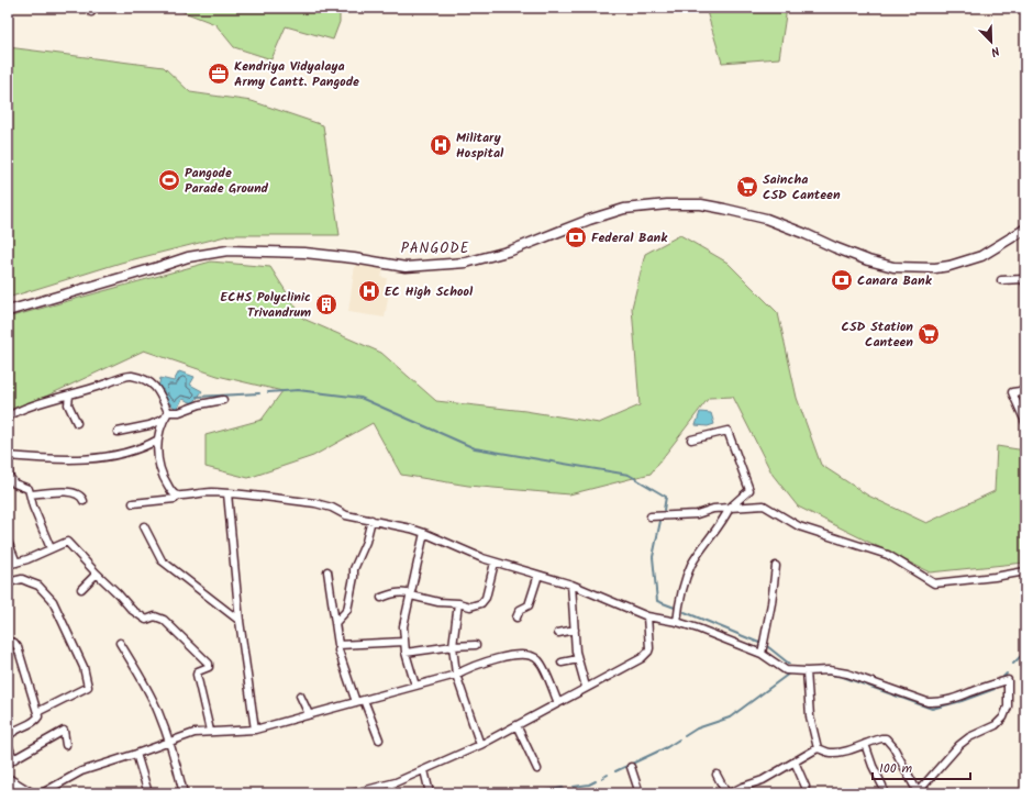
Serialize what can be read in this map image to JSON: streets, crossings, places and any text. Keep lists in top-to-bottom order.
{
  "districts": ["PANGODE"],
  "places": {
    "office": ["Kendriya Vidyalaya Army Cantt. Pangode"],
    "hospital": ["Military Hospital", "EC High School"],
    "sports": ["Pangode Parade Ground"],
    "supermarket": ["Saincha CSD Canteen", "CSD Station Canteen"],
    "bank": ["Federal Bank", "Canara Bank"],
    "building": ["ECHS Polyclinic Trivandrum"]
  },
  "scale_bar": "100 m",
  "north": "bottom right"
}
